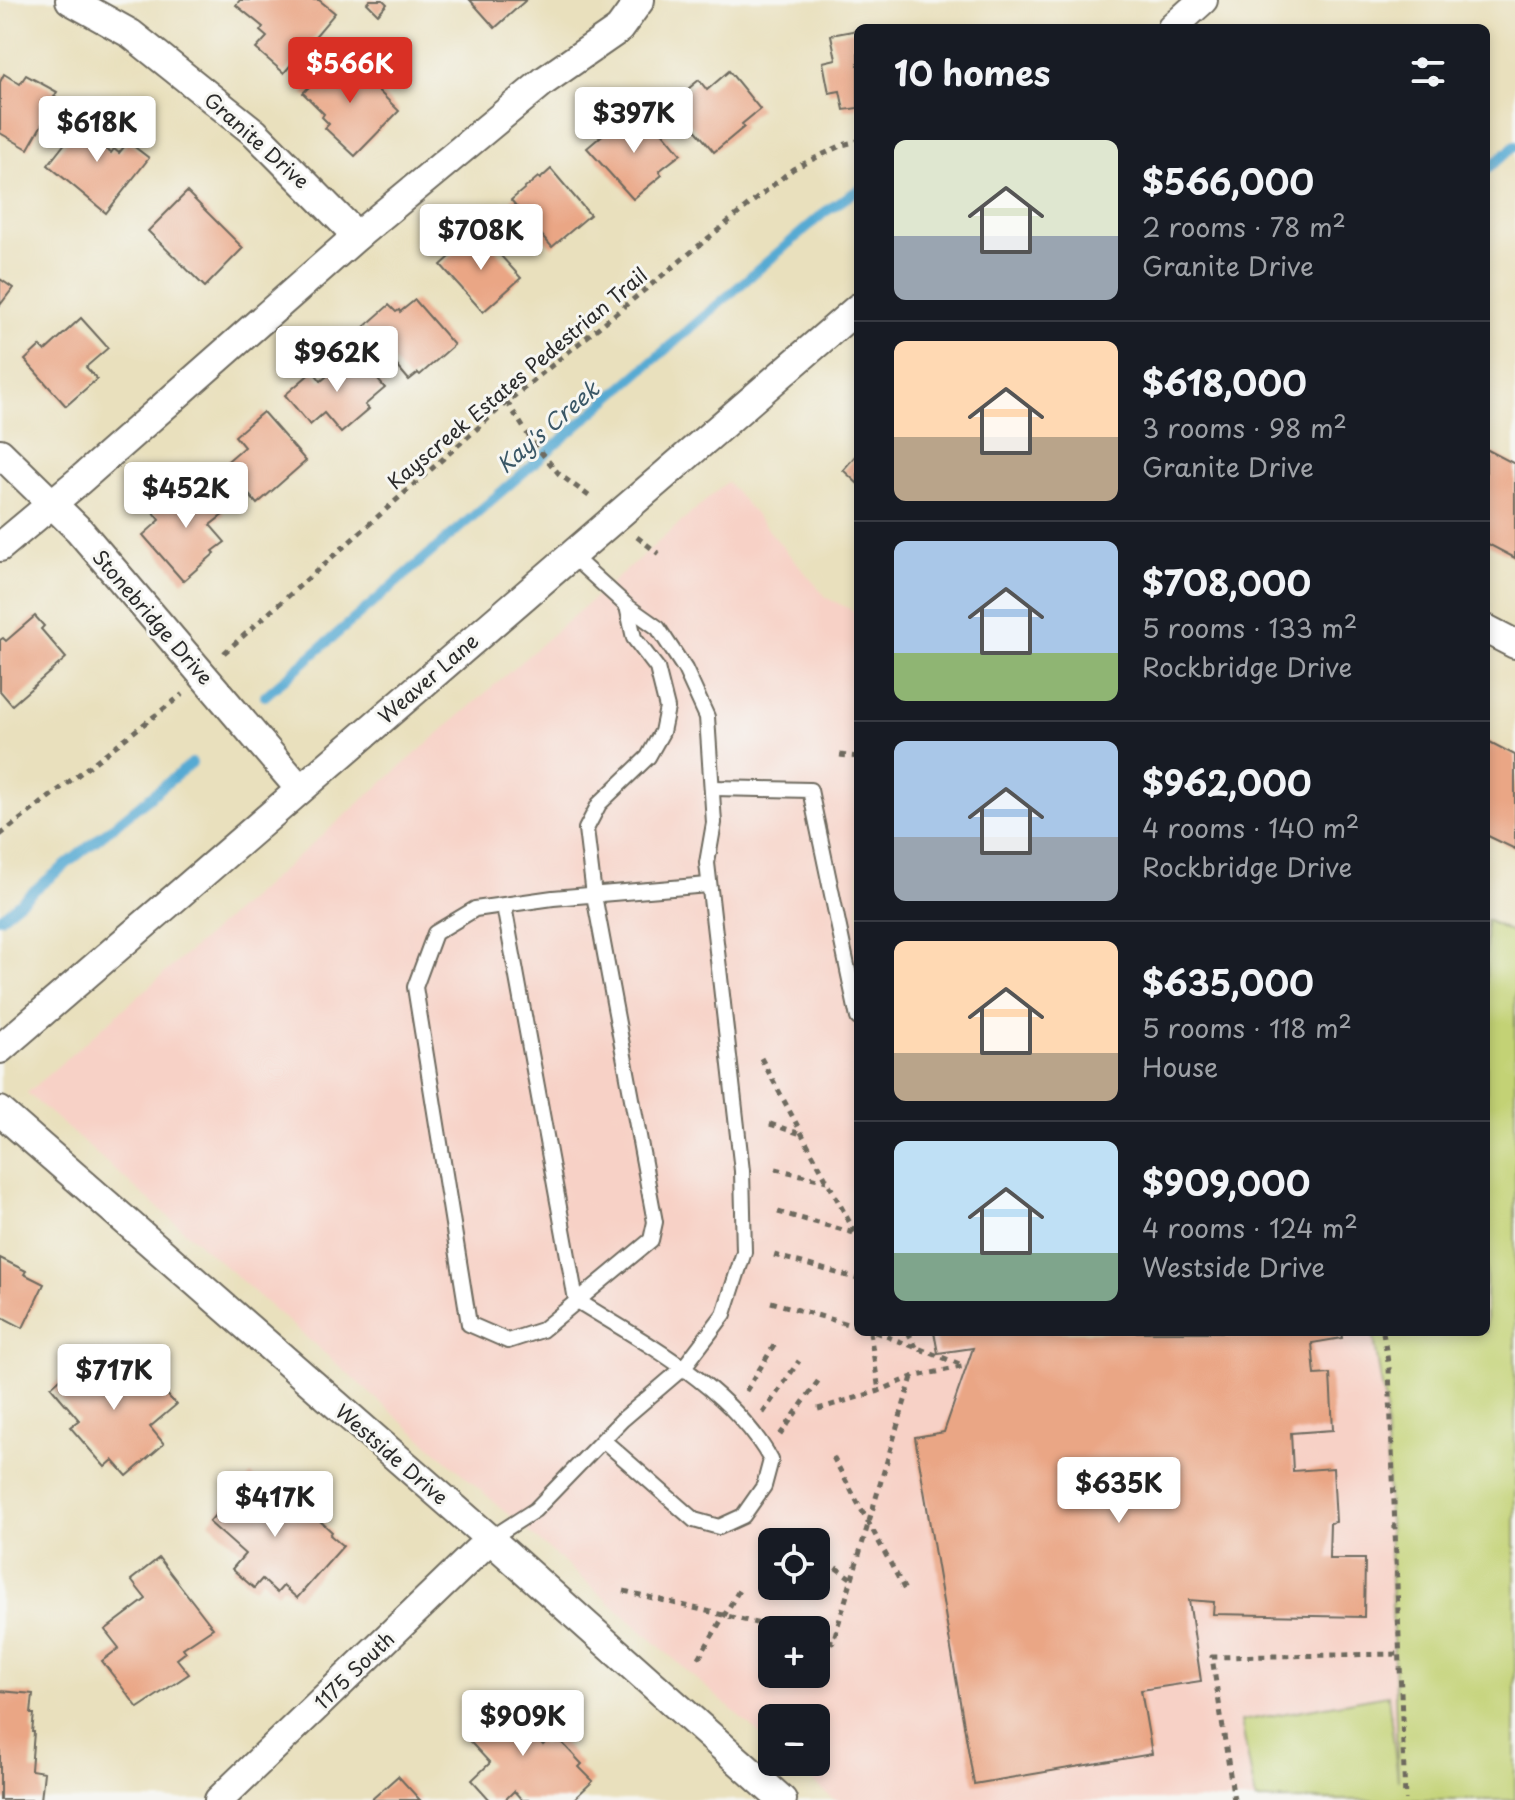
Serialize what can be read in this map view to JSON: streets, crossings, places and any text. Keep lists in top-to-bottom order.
{
  "streets": {
    "street": [
      "Granite Drive",
      "Stonebridge Drive",
      "Weaver Lane",
      "Westside Drive",
      "1175 South"
    ],
    "path": ["Kayscreek Estates Pedestrian Trail"]
  },
  "crossings": [
    ["Stonebridge Drive", "Weaver Lane"],
    ["Westside Drive", "1175 South"]
  ],
  "water": ["Kay's Creek"],
  "page": {
    "heading": "10 homes",
    "price": [
      "$566K",
      "$397K",
      "$618K",
      "$708K",
      "$962K",
      "$452K",
      "$717K",
      "$635K",
      "$417K",
      "$909K"
    ],
    "list": [
      {
        "name": "$566,000",
        "note": "2 rooms · 78 m² · Granite Drive"
      },
      {
        "name": "$618,000",
        "note": "3 rooms · 98 m² · Granite Drive"
      },
      {
        "name": "$708,000",
        "note": "5 rooms · 133 m² · Rockbridge Drive"
      },
      {
        "name": "$962,000",
        "note": "4 rooms · 140 m² · Rockbridge Drive"
      },
      {
        "name": "$635,000",
        "note": "5 rooms · 118 m² · House"
      },
      {
        "name": "$909,000",
        "note": "4 rooms · 124 m² · Westside Drive"
      }
    ],
    "map_buttons": ["+", "−"]
  }
}
